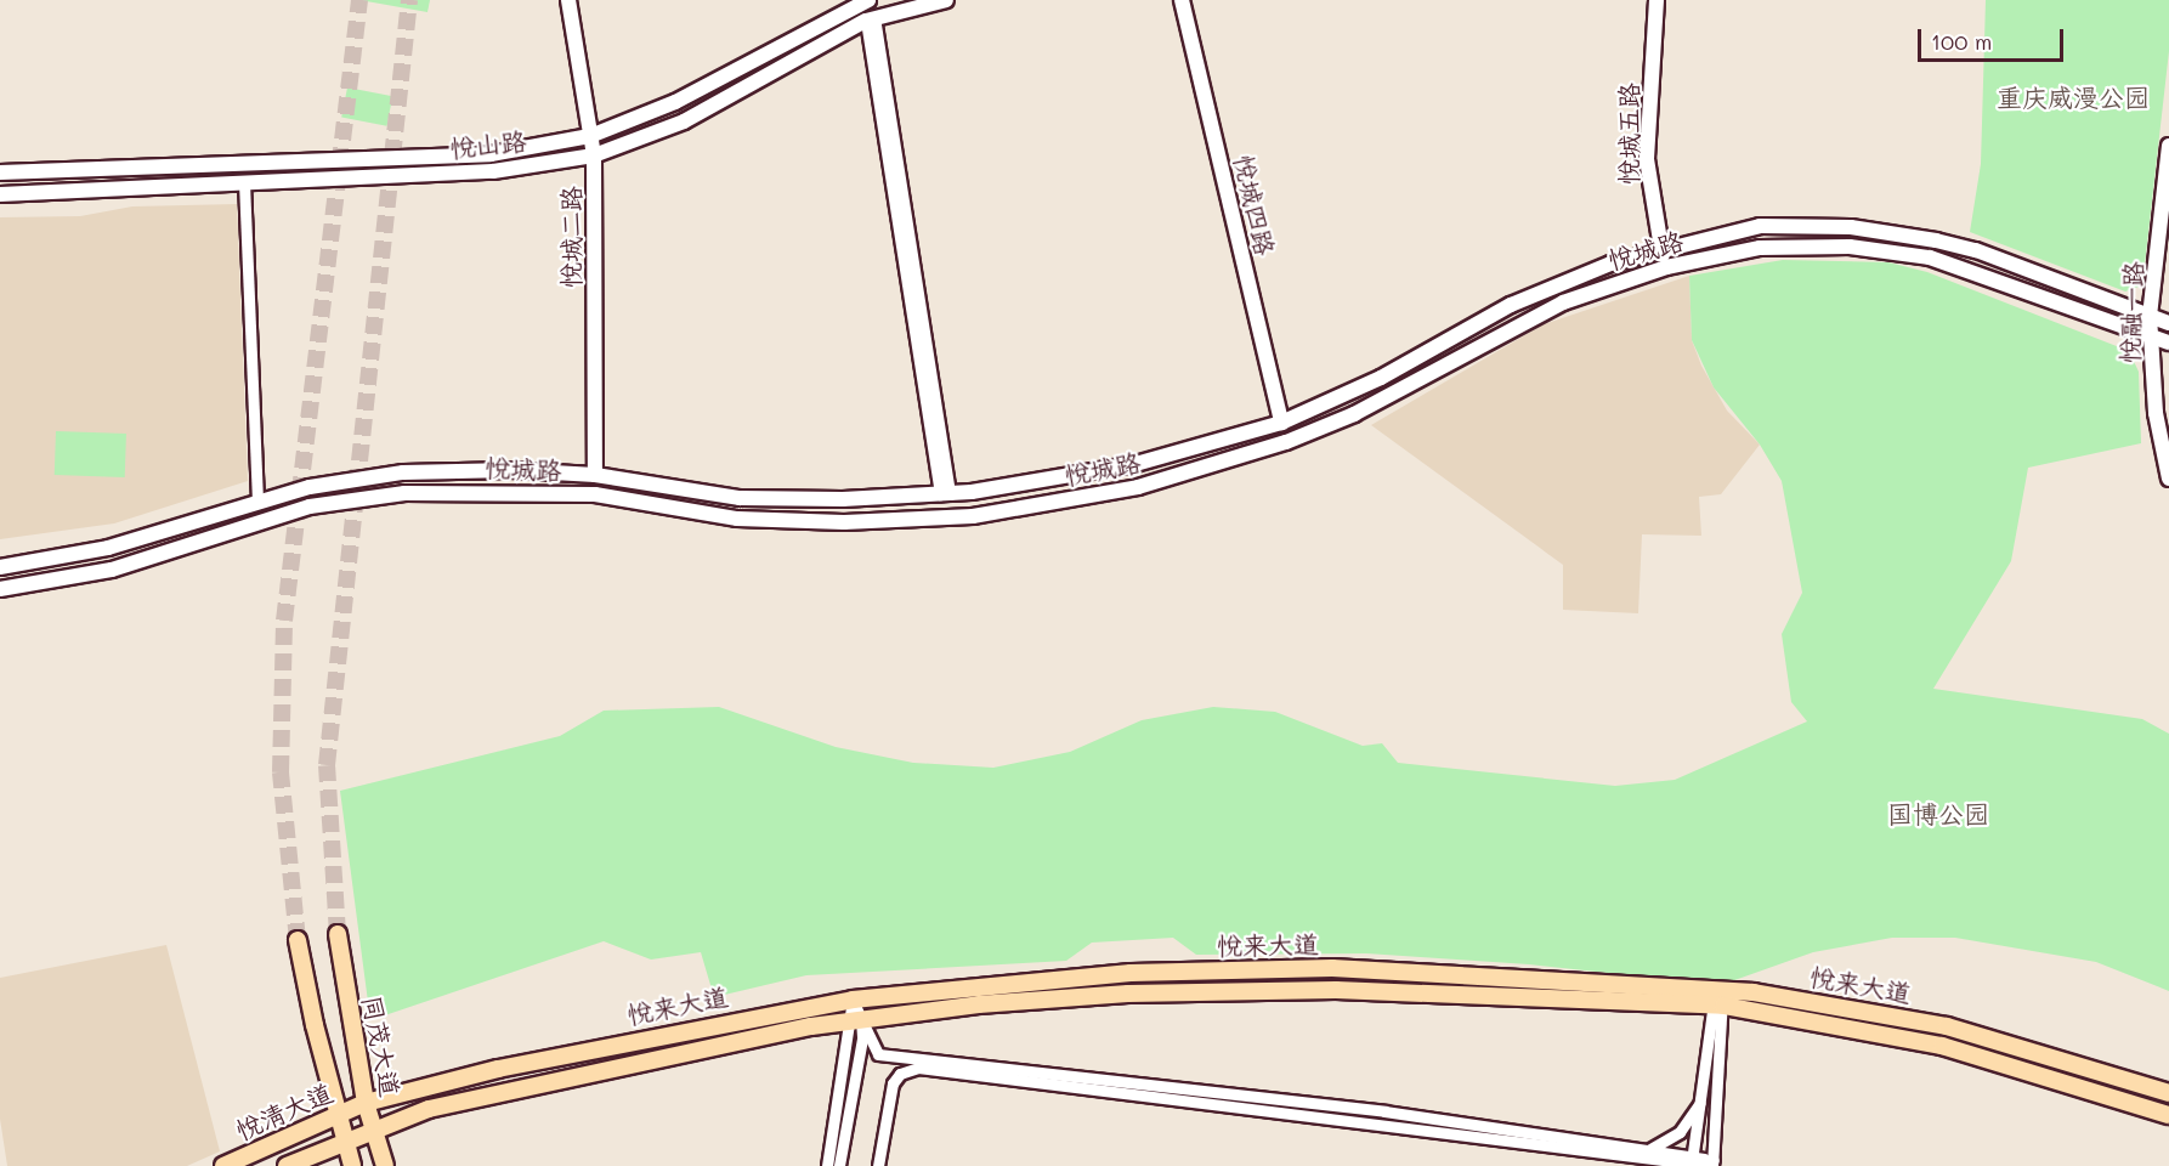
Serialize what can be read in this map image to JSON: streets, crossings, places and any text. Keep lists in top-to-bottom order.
{
  "streets": {
    "main road": [
      "悦城五路",
      "悦山路",
      "悦城四路",
      "悦城二路",
      "悦城路",
      "悦融一路",
      "悦来大道",
      "同茂大道",
      "悦清大道"
    ]
  },
  "crossings": [
    ["悦城五路", "悦城路"],
    ["悦山路", "悦城二路"],
    ["悦城四路", "悦城路"],
    ["悦城二路", "悦城路"],
    ["悦城路", "悦融一路"],
    ["悦来大道", "同茂大道"],
    ["悦来大道", "悦清大道"],
    ["同茂大道", "悦清大道"]
  ],
  "parks": ["重庆威漫公园", "国博公园"],
  "scale_bar": "100 m"
}
